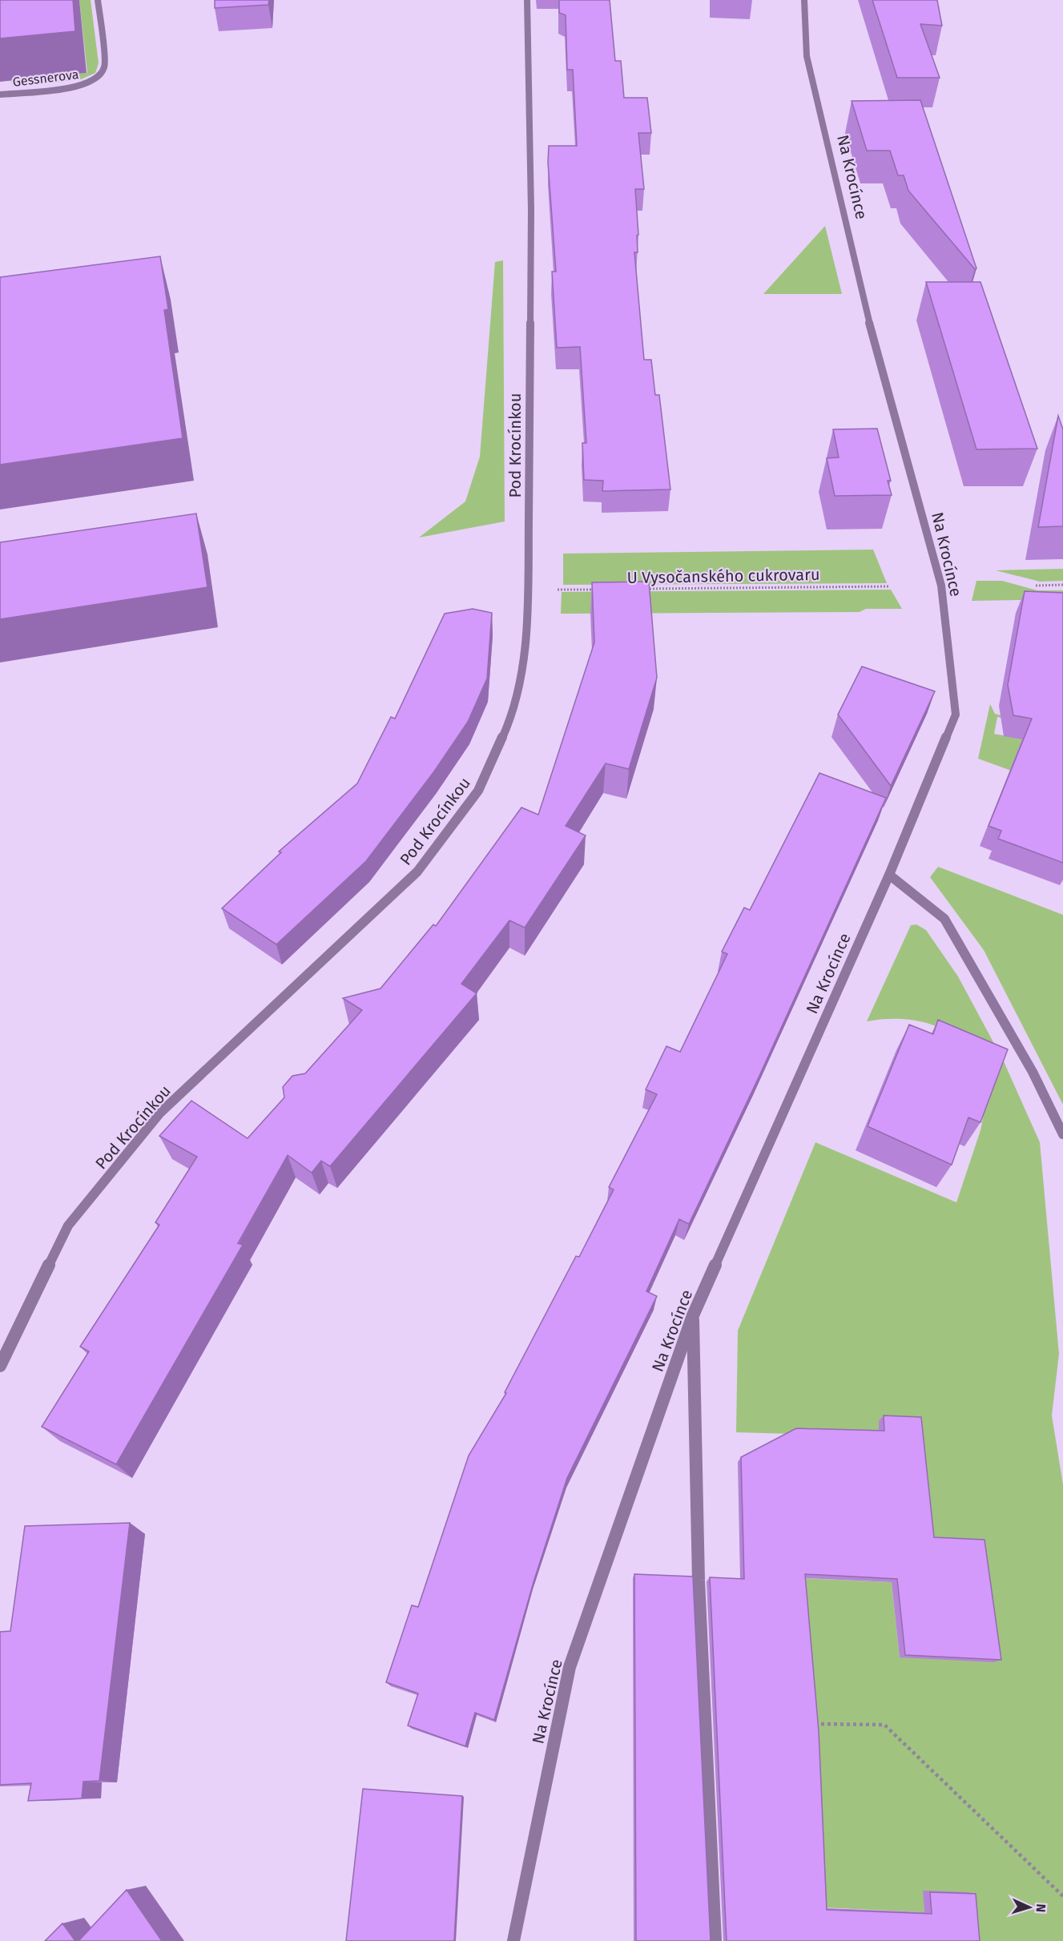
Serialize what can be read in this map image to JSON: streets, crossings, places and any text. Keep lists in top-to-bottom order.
{
  "streets": {
    "street": ["Gessnerova", "Na Krocínce", "Pod Krocínkou"],
    "path": ["U Vysočanského cukrovaru"]
  },
  "crossings": [
    ["Pod Krocínkou", "U Vysočanského cukrovaru"]
  ],
  "north": "right"
}
